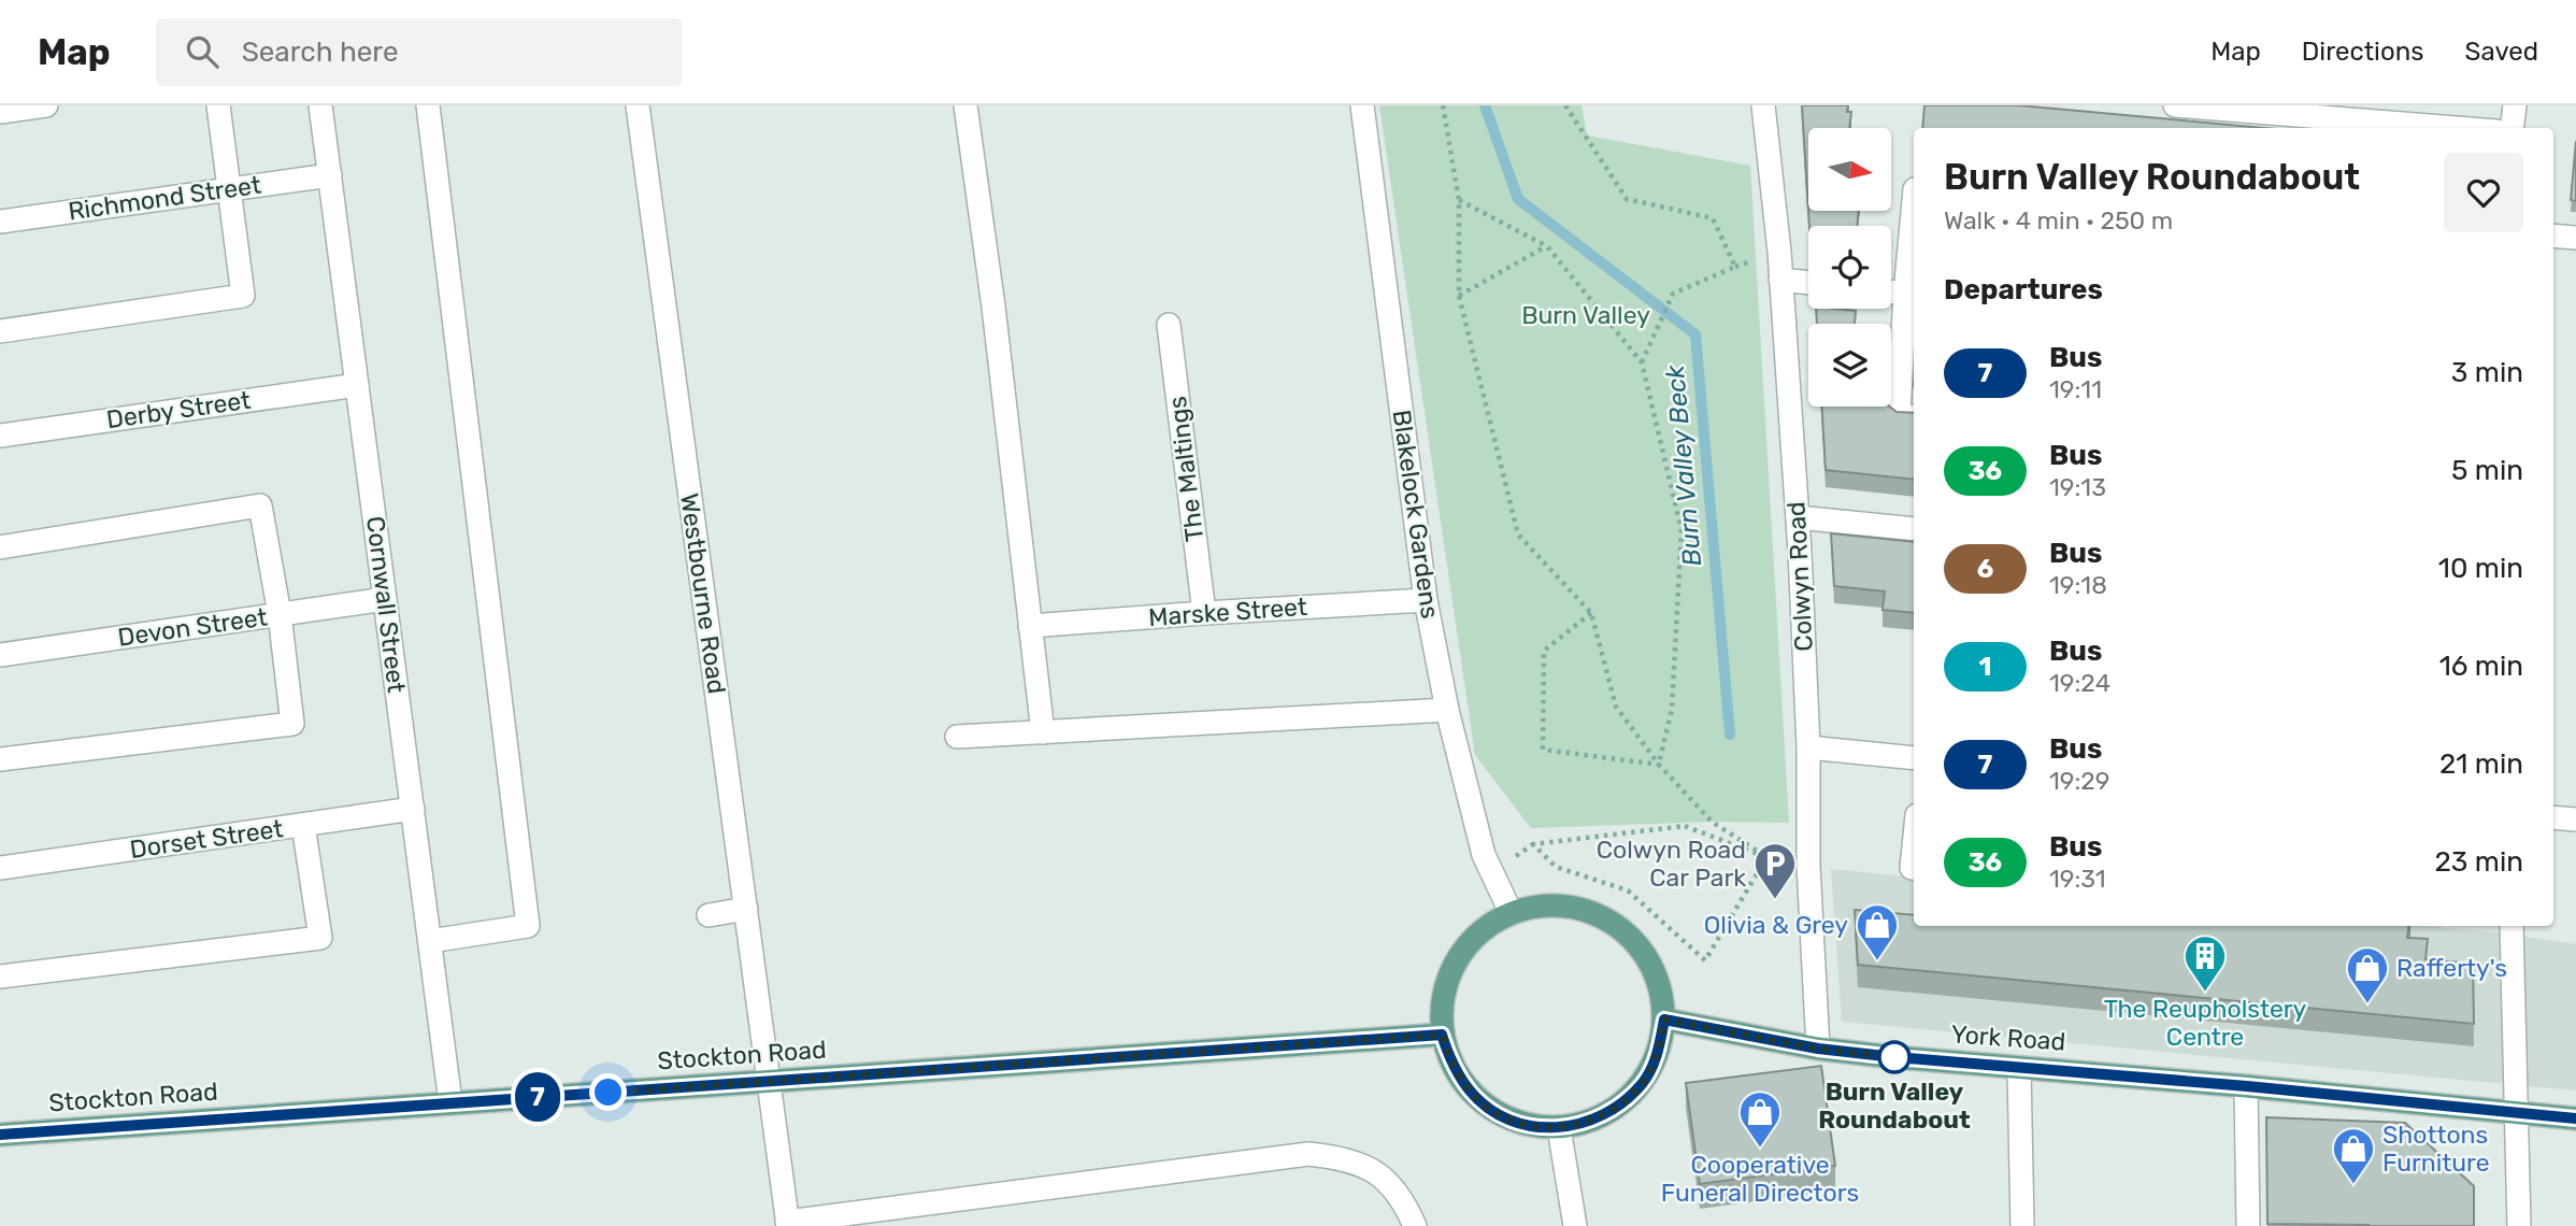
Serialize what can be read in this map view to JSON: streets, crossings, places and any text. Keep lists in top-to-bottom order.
{
  "streets": {
    "main road": ["York Road", "Stockton Road"],
    "street": [
      "Richmond Street",
      "Derby Street",
      "The Maltings",
      "Blakelock Gardens",
      "Colwyn Road",
      "Westbourne Road",
      "Cornwall Street",
      "Marske Street",
      "Devon Street",
      "Dorset Street"
    ]
  },
  "crossings": [
    ["Richmond Street", "Cornwall Street"],
    ["Derby Street", "Cornwall Street"],
    ["The Maltings", "Marske Street"],
    ["Blakelock Gardens", "Marske Street"],
    ["Blakelock Gardens", "York Road"],
    ["Blakelock Gardens", "Stockton Road"],
    ["Colwyn Road", "York Road"],
    ["Westbourne Road", "Stockton Road"],
    ["Cornwall Street", "Devon Street"],
    ["Cornwall Street", "Dorset Street"],
    ["Cornwall Street", "Stockton Road"],
    ["York Road", "Stockton Road"]
  ],
  "water": ["Burn Valley Beck"],
  "parks": ["Burn Valley"],
  "places": {
    "parking": ["Colwyn Road Car Park"],
    "shop": [
      "Olivia & Grey",
      "Rafferty's",
      "Cooperative Funeral Directors",
      "Shottons Furniture"
    ],
    "building": ["The Reupholstery Centre"],
    "other": ["Burn Valley Roundabout"]
  },
  "lines": ["bus line 7"],
  "north": "right",
  "page": {
    "header": "Map",
    "search": "Search here",
    "nav": ["Map", "Directions", "Saved"],
    "on_map": "7",
    "heading": [
      ["Burn Valley Roundabout", "Walk · 4 min · 250 m"],
      "Departures"
    ],
    "list": [
      {
        "mark": "7",
        "name": "Bus",
        "note": "19:11",
        "value": "3 min"
      },
      {
        "mark": "36",
        "name": "Bus",
        "note": "19:13",
        "value": "5 min"
      },
      {
        "mark": "6",
        "name": "Bus",
        "note": "19:18",
        "value": "10 min"
      },
      {
        "mark": "1",
        "name": "Bus",
        "note": "19:24",
        "value": "16 min"
      },
      {
        "mark": "7",
        "name": "Bus",
        "note": "19:29",
        "value": "21 min"
      },
      {
        "mark": "36",
        "name": "Bus",
        "note": "19:31",
        "value": "23 min"
      }
    ]
  }
}
